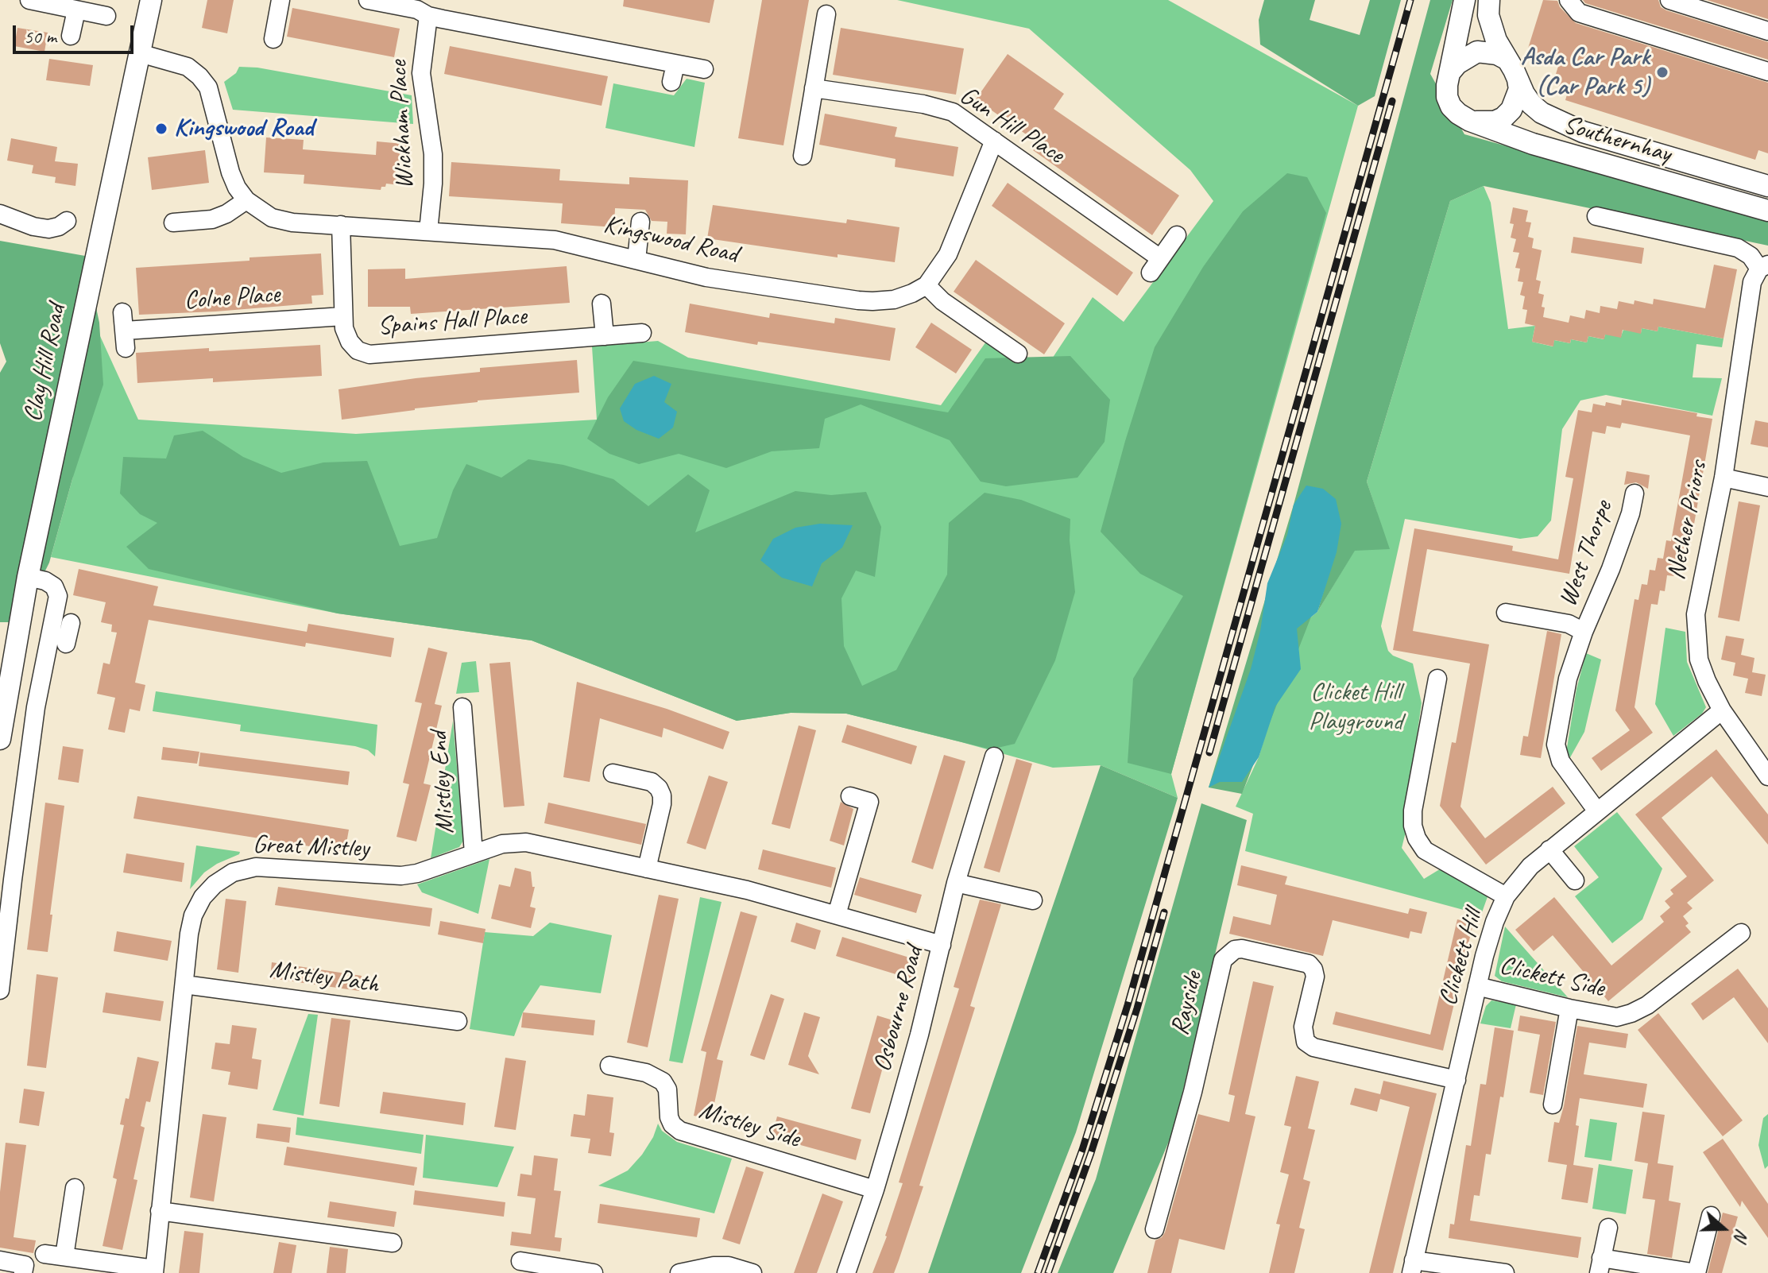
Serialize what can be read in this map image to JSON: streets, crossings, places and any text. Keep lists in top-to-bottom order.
{
  "streets": {
    "street": [
      "Wickham Place",
      "Gun Hill Place",
      "Southernhay",
      "Kingswood Road",
      "Colne Place",
      "Spains Hall Place",
      "Clay Hill Road",
      "Nether Priors",
      "West Thorpe",
      "Mistley End",
      "Great Mistley",
      "Clickett Hill",
      "Mistley Path",
      "Clickett Side",
      "Rayside",
      "Osbourne Road",
      "Mistley Side"
    ]
  },
  "crossings": [
    ["Wickham Place", "Kingswood Road"],
    ["Kingswood Road", "Spains Hall Place"],
    ["Kingswood Road", "Clay Hill Road"],
    ["Colne Place", "Spains Hall Place"],
    ["Nether Priors", "Clickett Hill"],
    ["West Thorpe", "Clickett Hill"],
    ["Mistley End", "Great Mistley"],
    ["Great Mistley", "Mistley Path"],
    ["Great Mistley", "Osbourne Road"],
    ["Clickett Hill", "Clickett Side"],
    ["Clickett Hill", "Rayside"],
    ["Osbourne Road", "Mistley Side"]
  ],
  "parks": ["Clicket Hill Playground"],
  "places": ["Asda Car Park (Car Park 5)", "Kingswood Road"],
  "scale_bar": "50 m",
  "north": "right"
}
